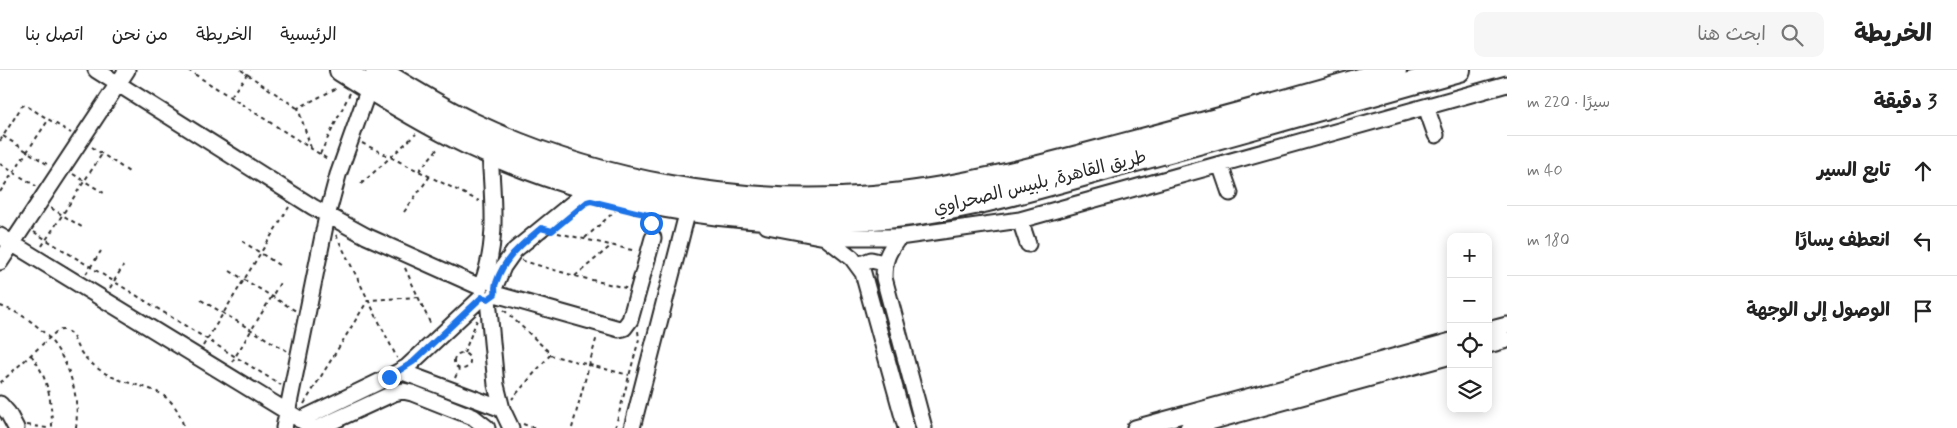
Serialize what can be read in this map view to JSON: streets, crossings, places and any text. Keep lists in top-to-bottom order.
{
  "streets": {
    "highway": ["طريق القاهرة, بلبيس الصحراوي"]
  },
  "page": {
    "header": "الخريطة",
    "search": "ابحث هنا",
    "nav": [
      "الرئيسية",
      "الخريطة",
      "من نحن",
      "اتصل بنا"
    ],
    "heading": ["3 دقيقة", "سيرًا · 220 m"],
    "list": [
      ["تابع السير", "40 m"],
      ["انعطف يسارًا", "180 m"],
      "الوصول إلى الوجهة"
    ],
    "map_buttons": ["+", "−"]
  }
}
